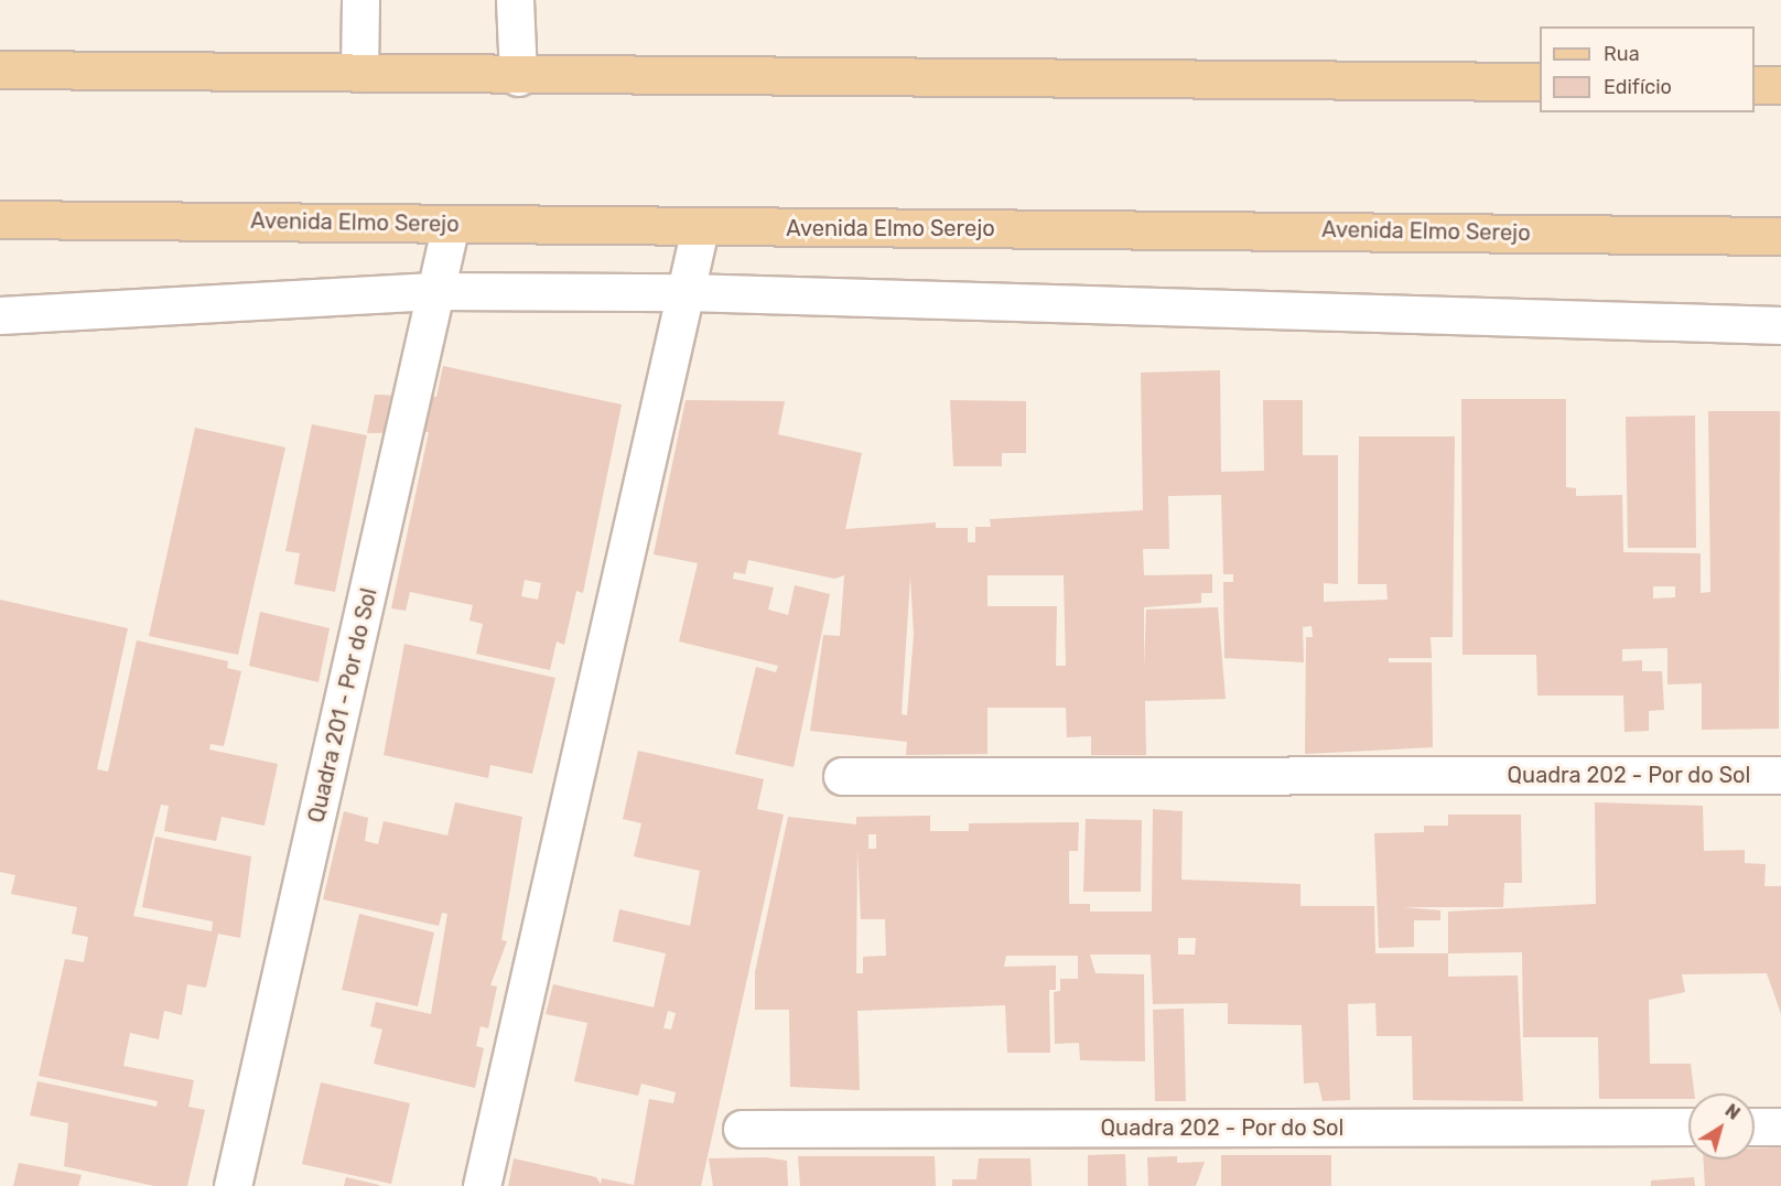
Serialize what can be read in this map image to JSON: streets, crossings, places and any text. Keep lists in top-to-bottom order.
{
  "streets": {
    "main road": ["Avenida Elmo Serejo"],
    "street": ["Quadra 201 - Por do Sol", "Quadra 202 - Por do Sol"]
  },
  "crossings": [
    ["Avenida Elmo Serejo", "Quadra 201 - Por do Sol"]
  ],
  "legend": ["Rua", "Edifício"],
  "north": "top right"
}
